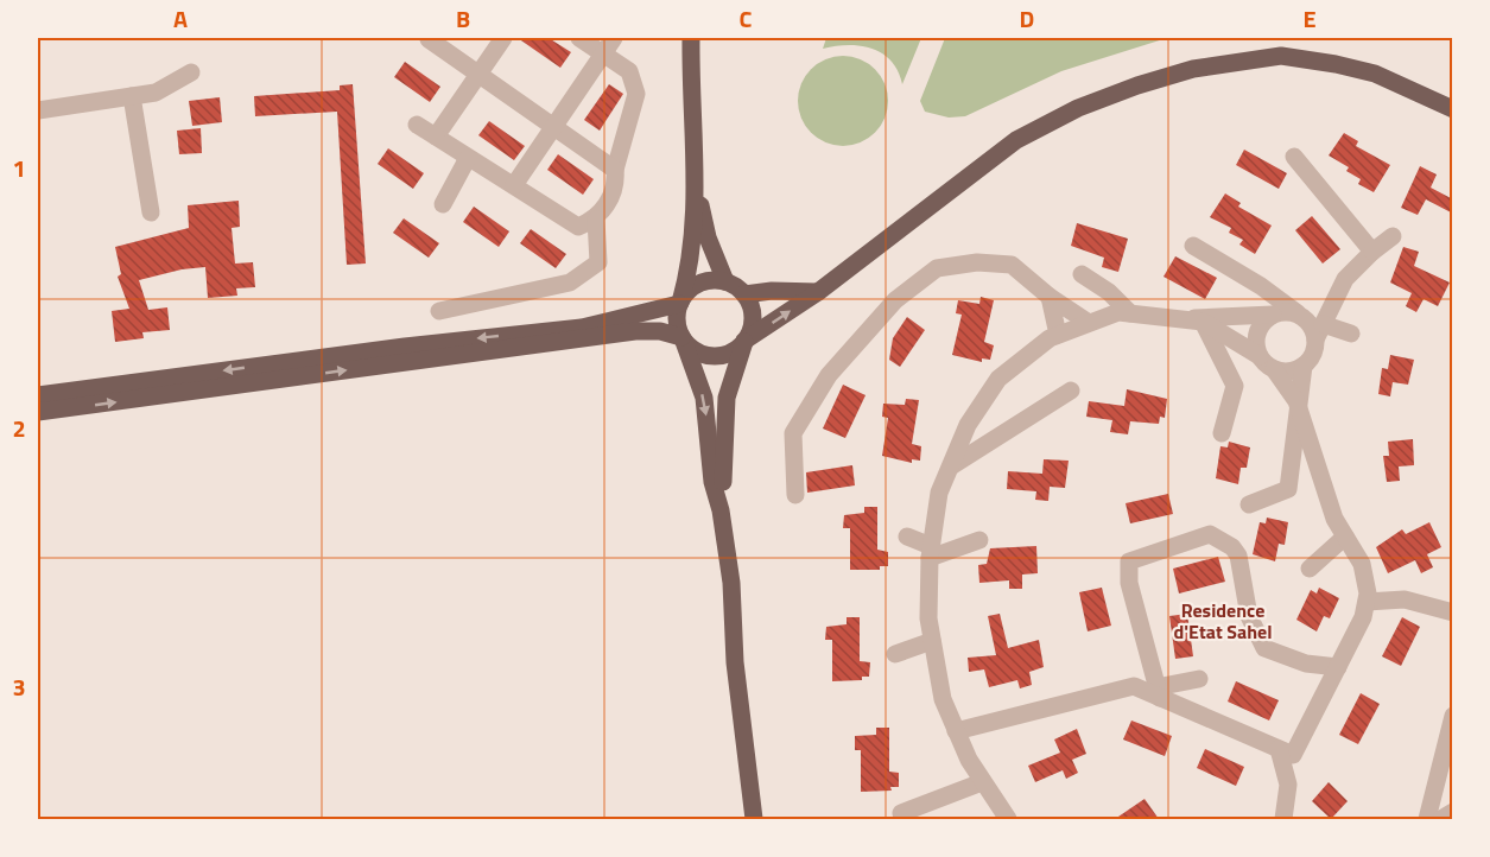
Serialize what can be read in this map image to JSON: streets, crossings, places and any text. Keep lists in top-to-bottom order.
{
  "districts": ["Residence d'Etat Sahel"],
  "grid": {
    "columns": [
      "A",
      "B",
      "C",
      "D",
      "E"
    ],
    "rows": ["1", "2", "3"]
  }
}
